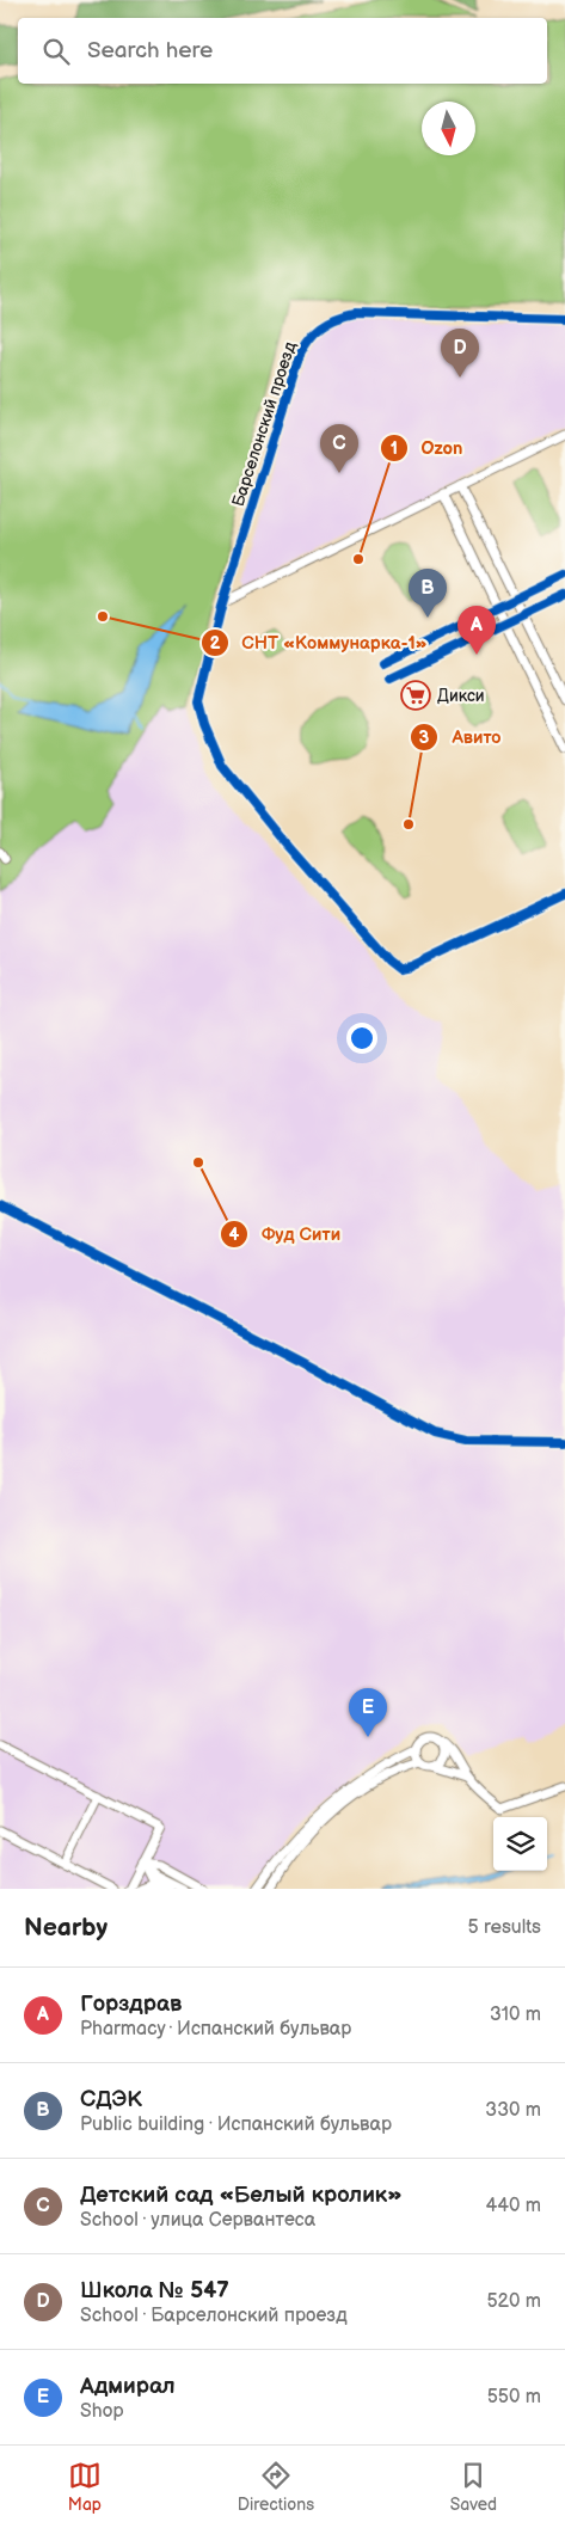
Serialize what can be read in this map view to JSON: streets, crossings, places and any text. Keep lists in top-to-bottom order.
{
  "streets": {
    "street": ["Барселонский проезд"]
  },
  "places": {
    "other": [
      "Ozon",
      "СНТ «Коммунарка-1»",
      "Авито",
      "Фуд Сити"
    ],
    "supermarket": ["Дикси"]
  },
  "north": "bottom",
  "page": {
    "search": "Search here",
    "pins": [
      "D",
      "C",
      "B",
      "A",
      "E"
    ],
    "heading": ["Nearby", "5 results"],
    "list": [
      {
        "mark": "A",
        "name": "Горздрав",
        "note": "Pharmacy · Испанский бульвар",
        "value": "310 m"
      },
      {
        "mark": "B",
        "name": "СДЭК",
        "note": "Public building · Испанский бульвар",
        "value": "330 m"
      },
      {
        "mark": "C",
        "name": "Детский сад «Белый кролик»",
        "note": "School · улица Сервантеса",
        "value": "440 m"
      },
      {
        "mark": "D",
        "name": "Школа № 547",
        "note": "School · Барселонский проезд",
        "value": "520 m"
      },
      {
        "mark": "E",
        "name": "Адмирал",
        "note": "Shop",
        "value": "550 m"
      }
    ],
    "nav": ["Map", "Directions", "Saved"]
  }
}
